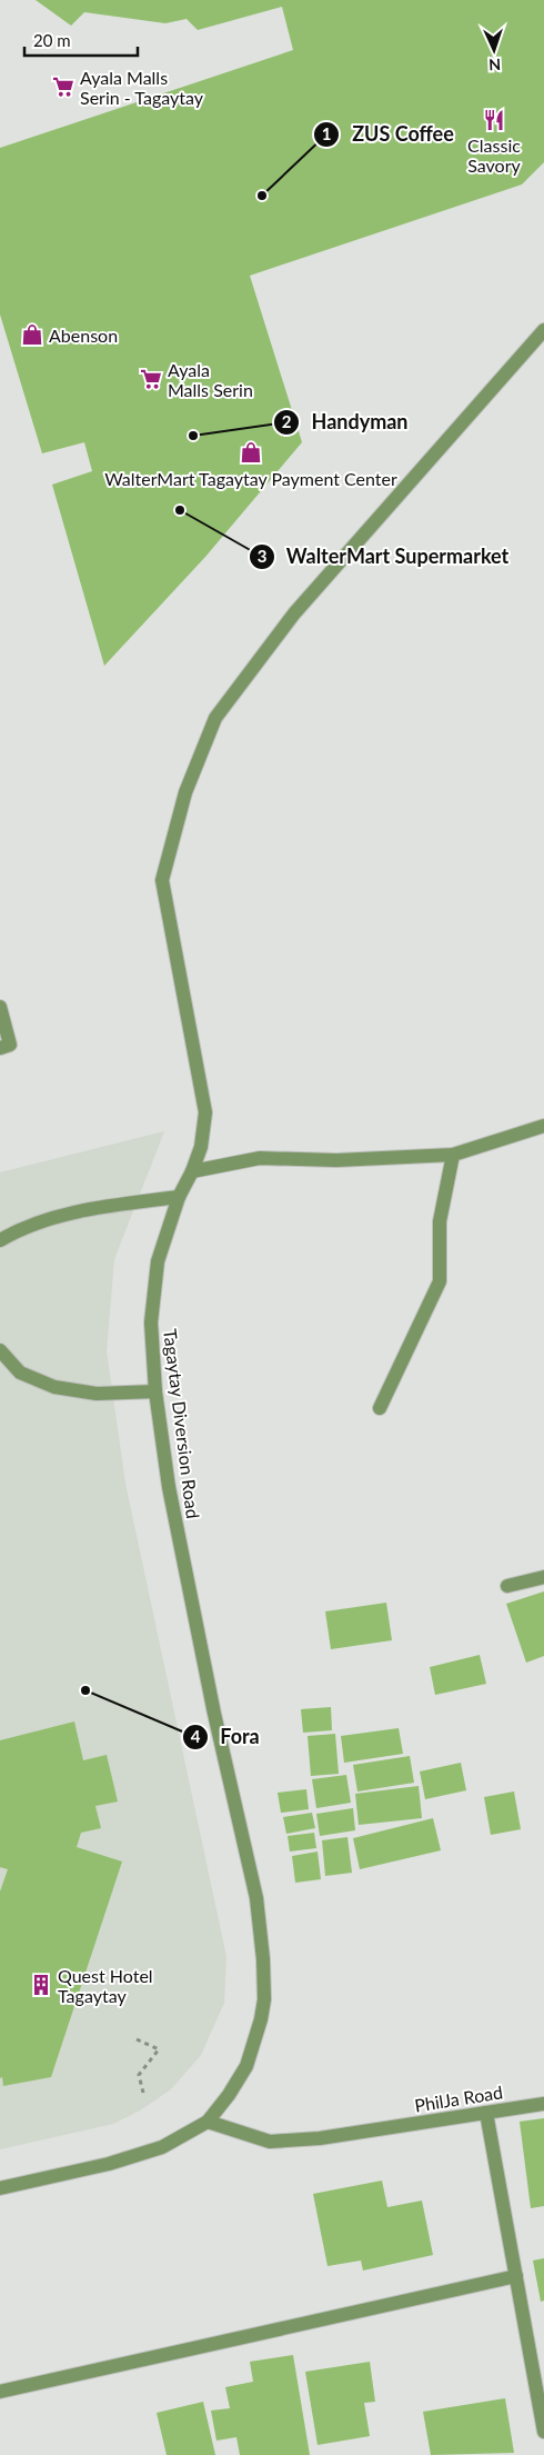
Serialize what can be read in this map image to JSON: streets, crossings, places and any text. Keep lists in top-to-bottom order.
{
  "streets": {
    "street": ["Tagaytay Diversion Road", "PhilJa Road"]
  },
  "crossings": [
    ["Tagaytay Diversion Road", "PhilJa Road"]
  ],
  "places": {
    "supermarket": ["Ayala Malls Serin - Tagaytay", "Ayala Malls Serin"],
    "restaurant": ["Classic Savory"],
    "other": [
      "ZUS Coffee",
      "Handyman",
      "WalterMart Supermarket",
      "Fora"
    ],
    "shop": ["Abenson", "WalterMart Tagaytay Payment Center"],
    "building": ["Quest Hotel Tagaytay"]
  },
  "scale_bar": "20 m",
  "north": "bottom"
}
